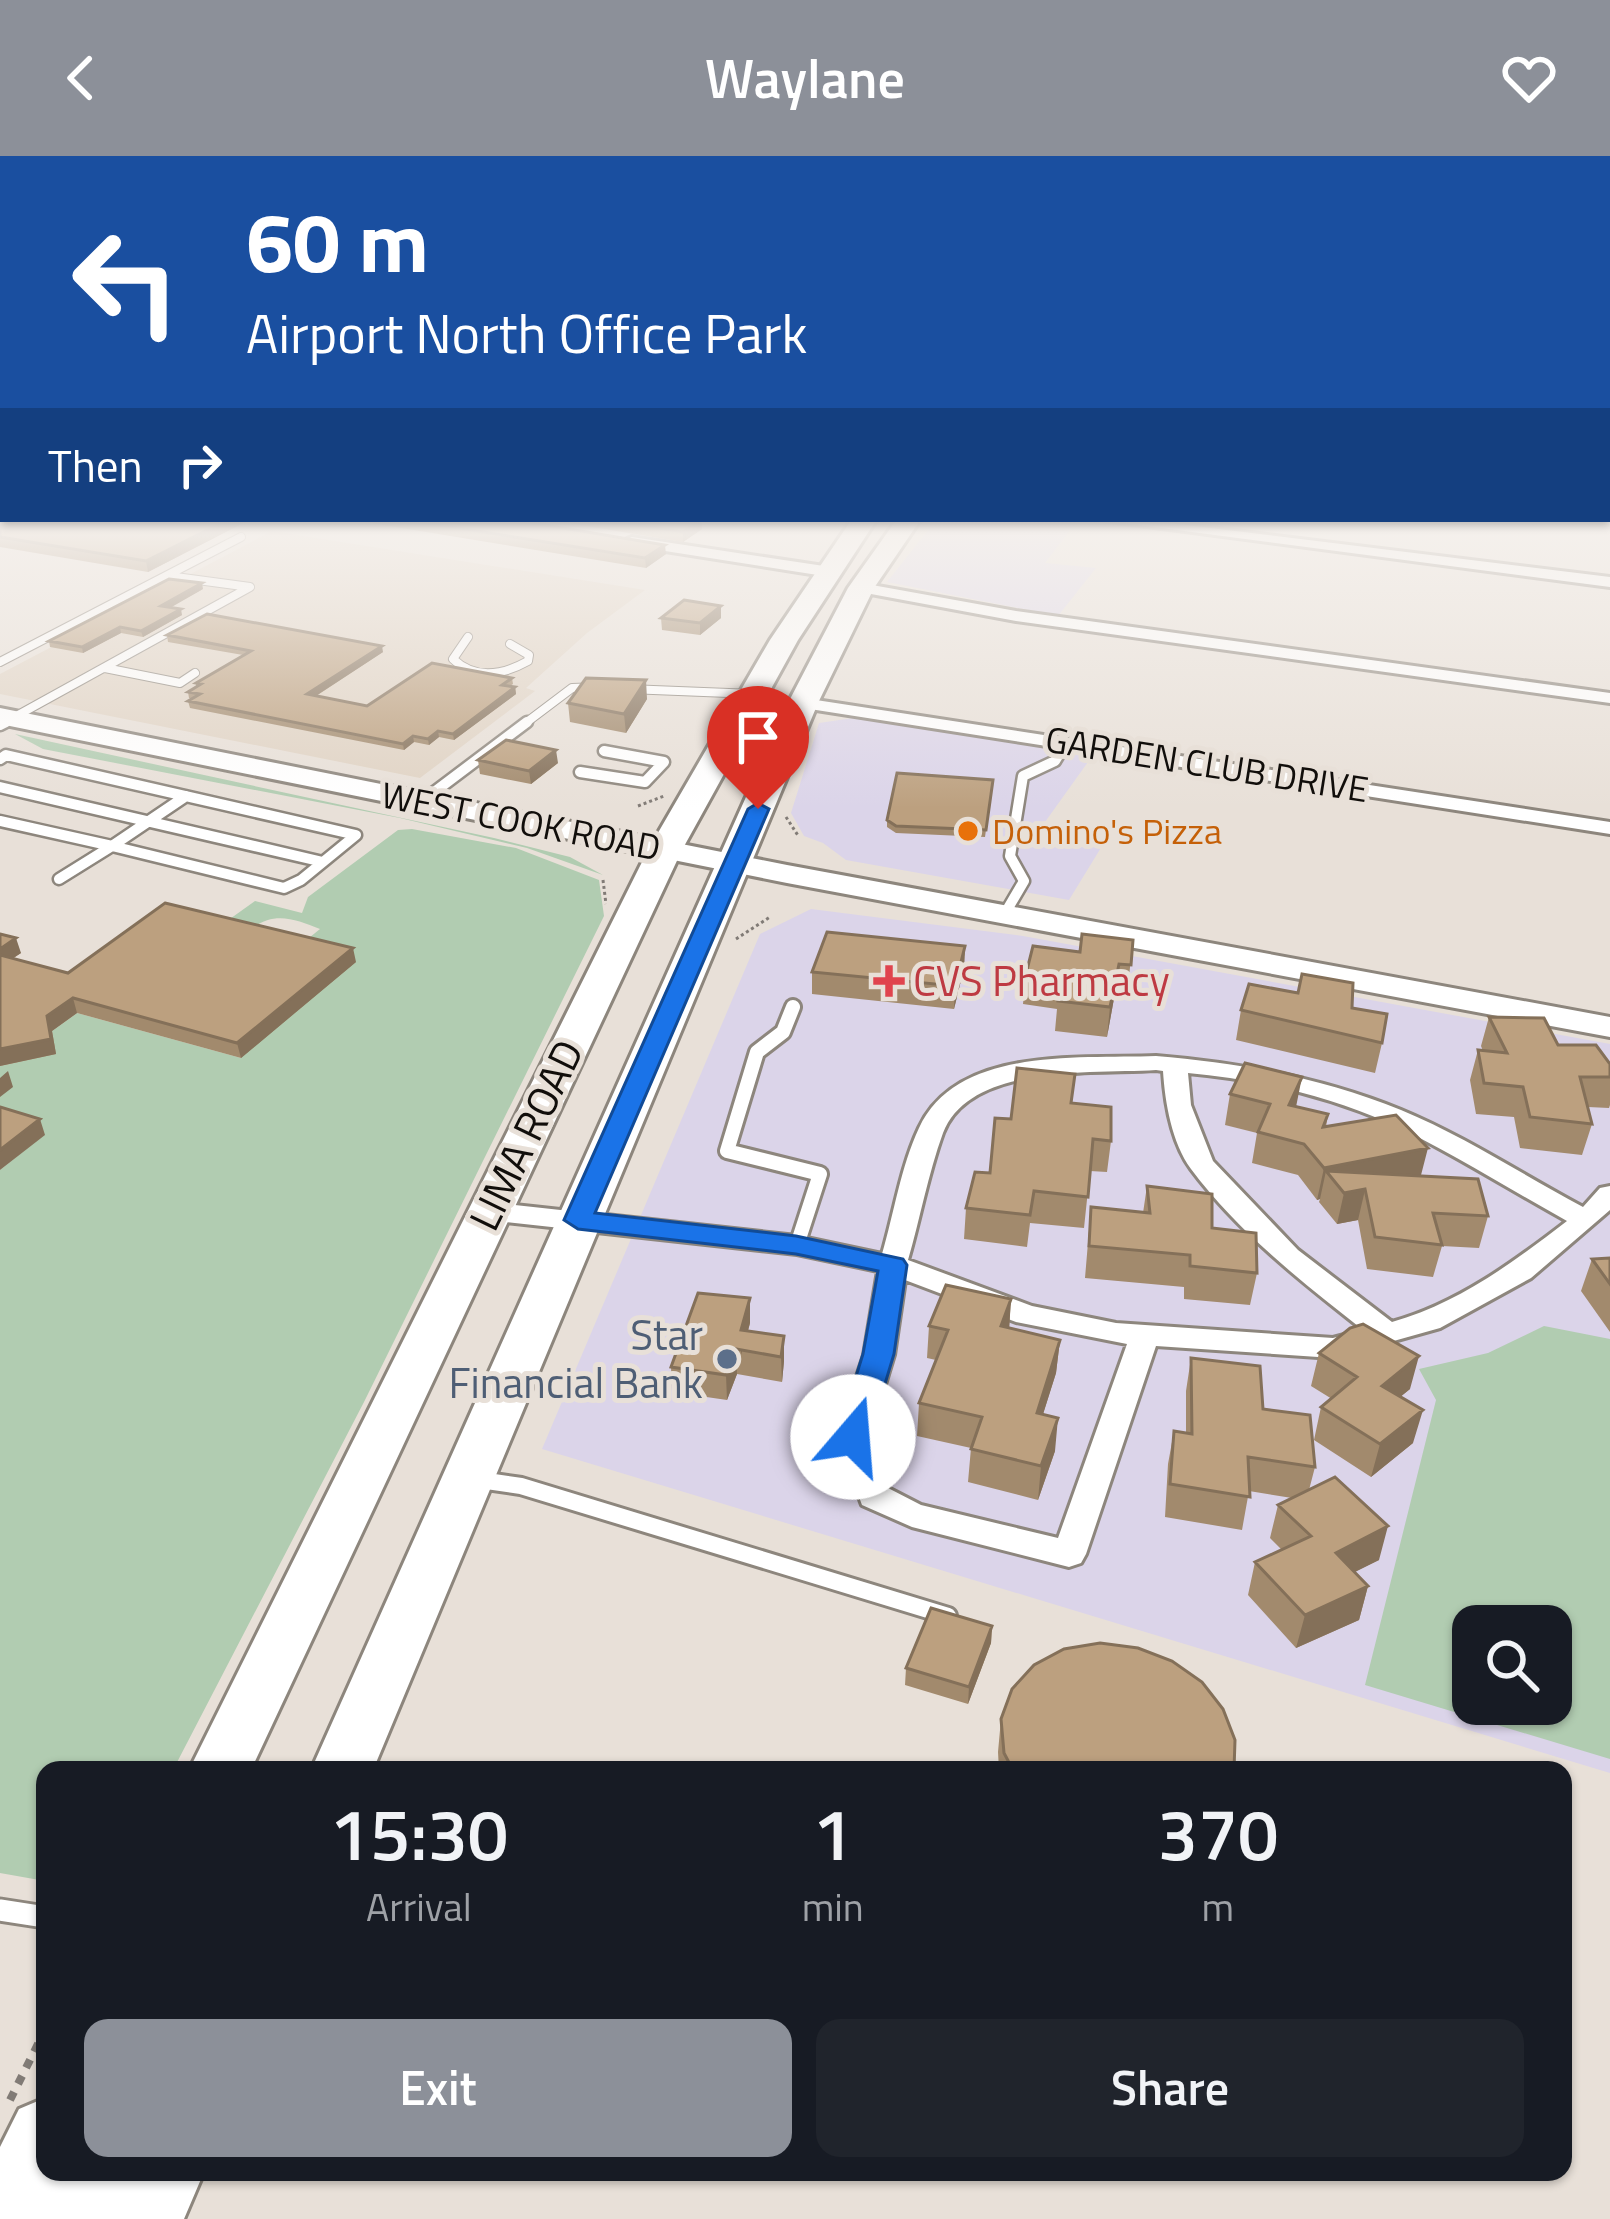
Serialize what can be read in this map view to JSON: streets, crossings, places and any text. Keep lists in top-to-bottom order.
{
  "streets": {
    "highway": ["LIMA ROAD"],
    "main road": ["WEST COOK ROAD"],
    "street": ["GARDEN CLUB DRIVE"]
  },
  "crossings": [
    ["GARDEN CLUB DRIVE", "LIMA ROAD"],
    ["WEST COOK ROAD", "LIMA ROAD"]
  ],
  "places": {
    "other": ["Domino's Pizza", "Star Financial Bank"],
    "health": ["CVS Pharmacy"]
  },
  "page": {
    "header": "Waylane",
    "turn": ["60 m", "Airport North Office Park"],
    "then": "Then",
    "eta": [
      "15:30",
      "Arrival",
      "1",
      "min",
      "370",
      "m"
    ],
    "buttons": ["Exit", "Share"]
  }
}
